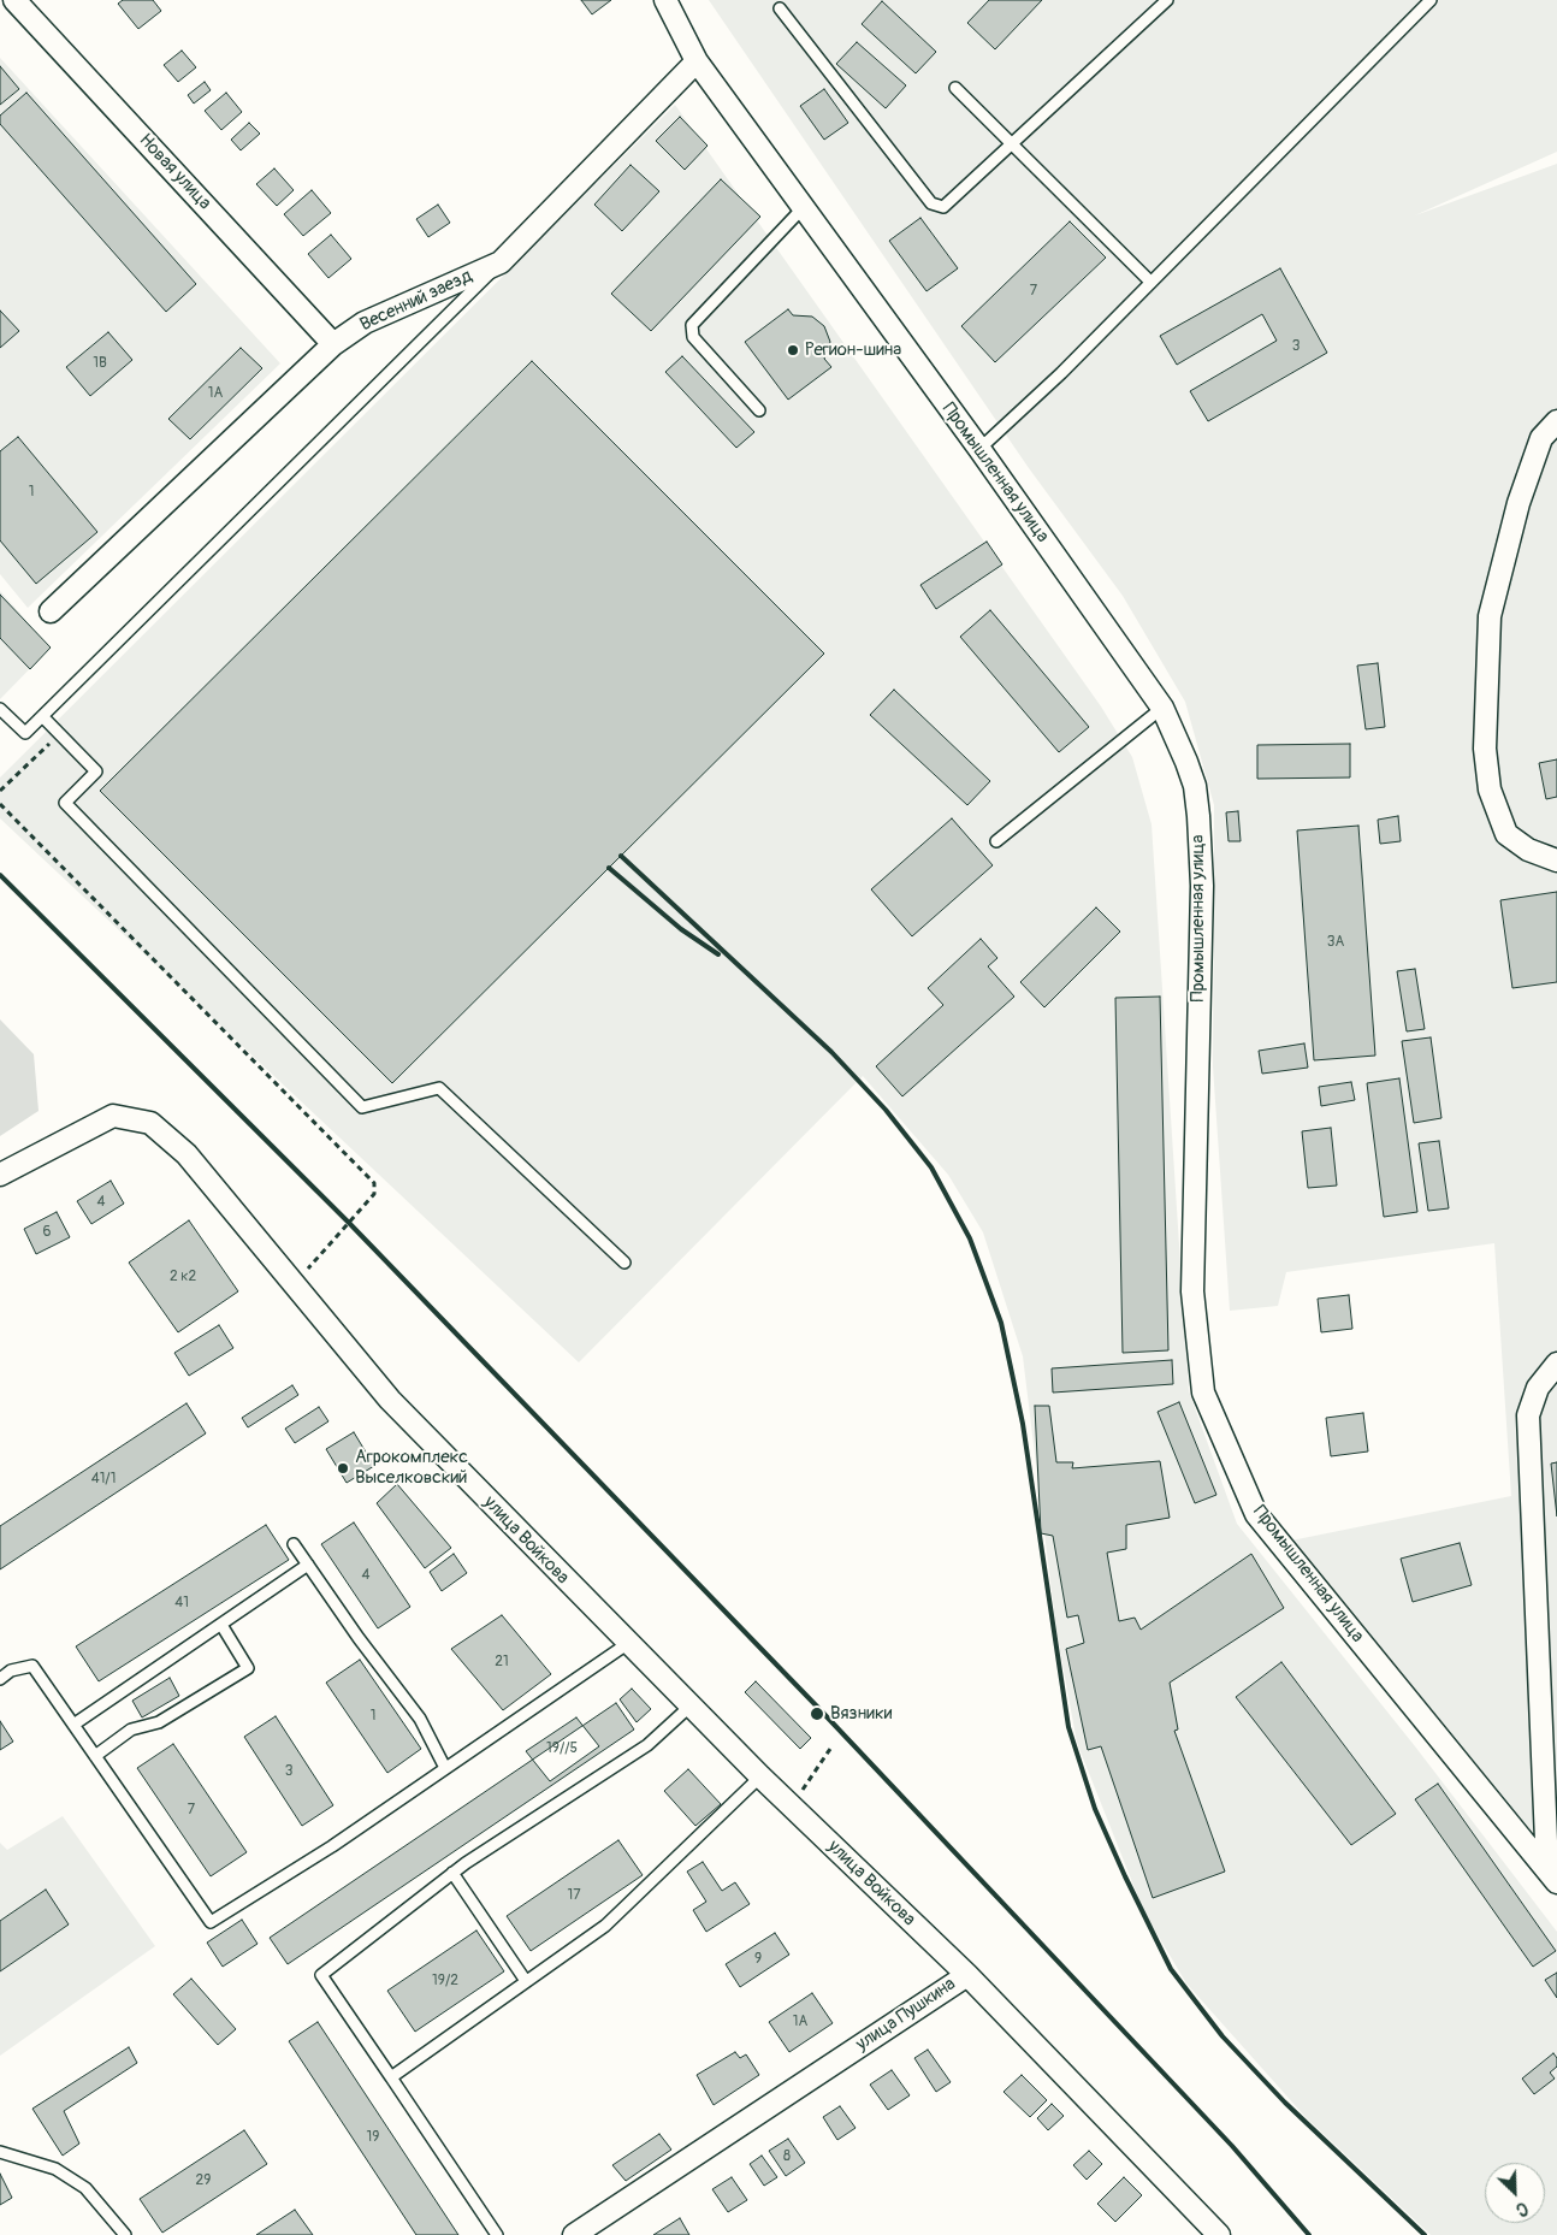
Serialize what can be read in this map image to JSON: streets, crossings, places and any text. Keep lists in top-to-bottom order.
{
  "streets": {
    "street": [
      "Новая улица",
      "Весенний заезд",
      "Промышленная улица",
      "улица Войкова",
      "улица Пушкина"
    ]
  },
  "crossings": [
    ["Новая улица", "Весенний заезд"],
    ["Весенний заезд", "Промышленная улица"],
    ["улица Войкова", "улица Пушкина"]
  ],
  "places": ["Регион-шина", "Агрокомплекс Выселковский", "Вязники"],
  "house_numbers": [
    "7",
    "3",
    "1В",
    "1А",
    "1",
    "3А",
    "4",
    "6",
    "2 к2",
    "41/1",
    "4",
    "41",
    "21",
    "1",
    "19//5",
    "3",
    "7",
    "17",
    "9",
    "19/2",
    "1А",
    "19",
    "8",
    "29"
  ],
  "north": "bottom right"
}
